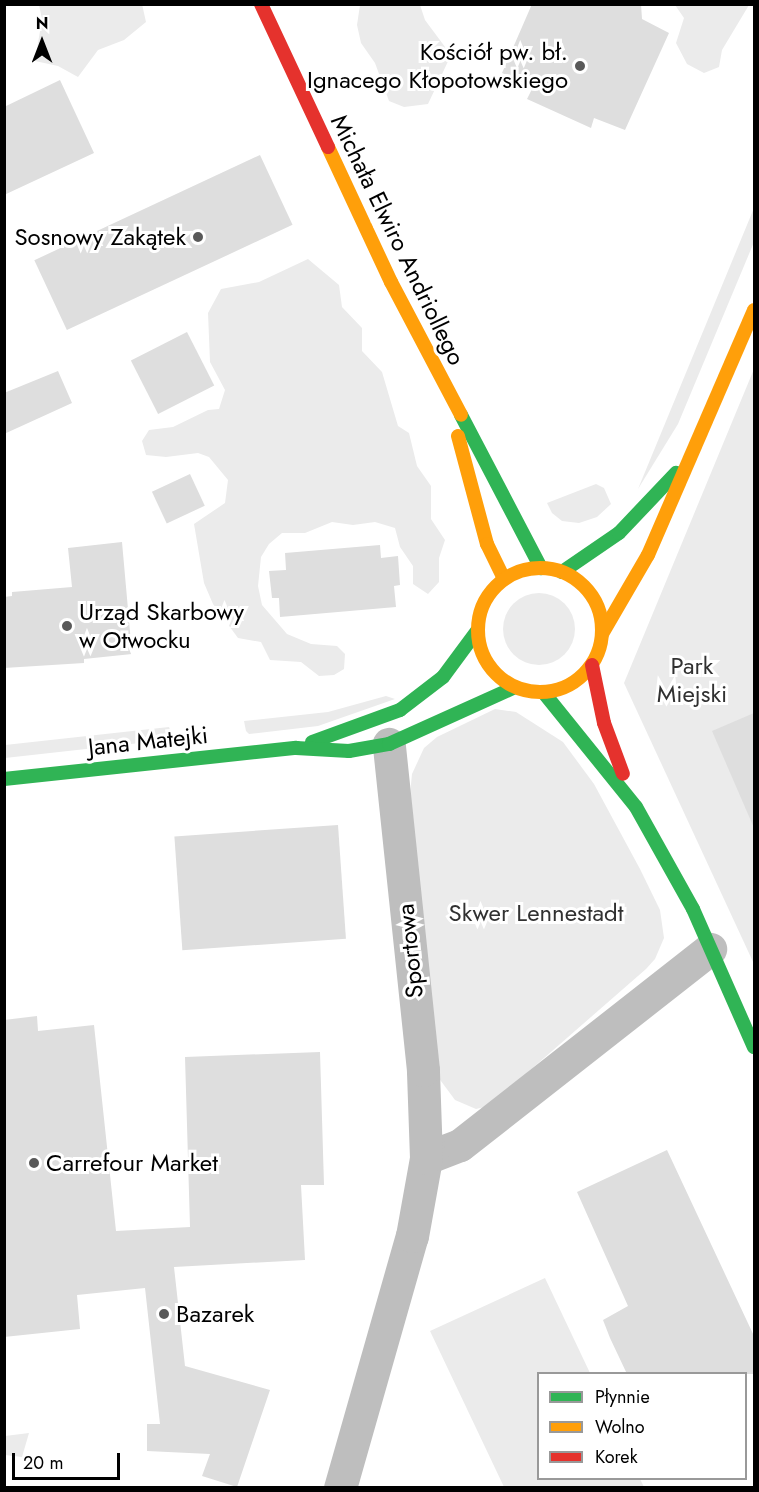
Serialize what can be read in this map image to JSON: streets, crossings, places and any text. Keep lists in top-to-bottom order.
{
  "streets": {
    "main road": ["Michała Elwiro Andriollego", "Jana Matejki"],
    "street": ["Sportowa"]
  },
  "crossings": [
    ["Michała Elwiro Andriollego", "Jana Matejki"],
    ["Jana Matejki", "Sportowa"]
  ],
  "parks": ["Park Miejski", "Skwer Lennestadt"],
  "places": [
    "Kościół pw. bł. Ignacego Kłopotowskiego",
    "Sosnowy Zakątek",
    "Urząd Skarbowy w Otwocku",
    "Carrefour Market",
    "Bazarek"
  ],
  "legend": ["Płynnie", "Wolno", "Korek"],
  "scale_bar": "20 m",
  "north": "top"
}
